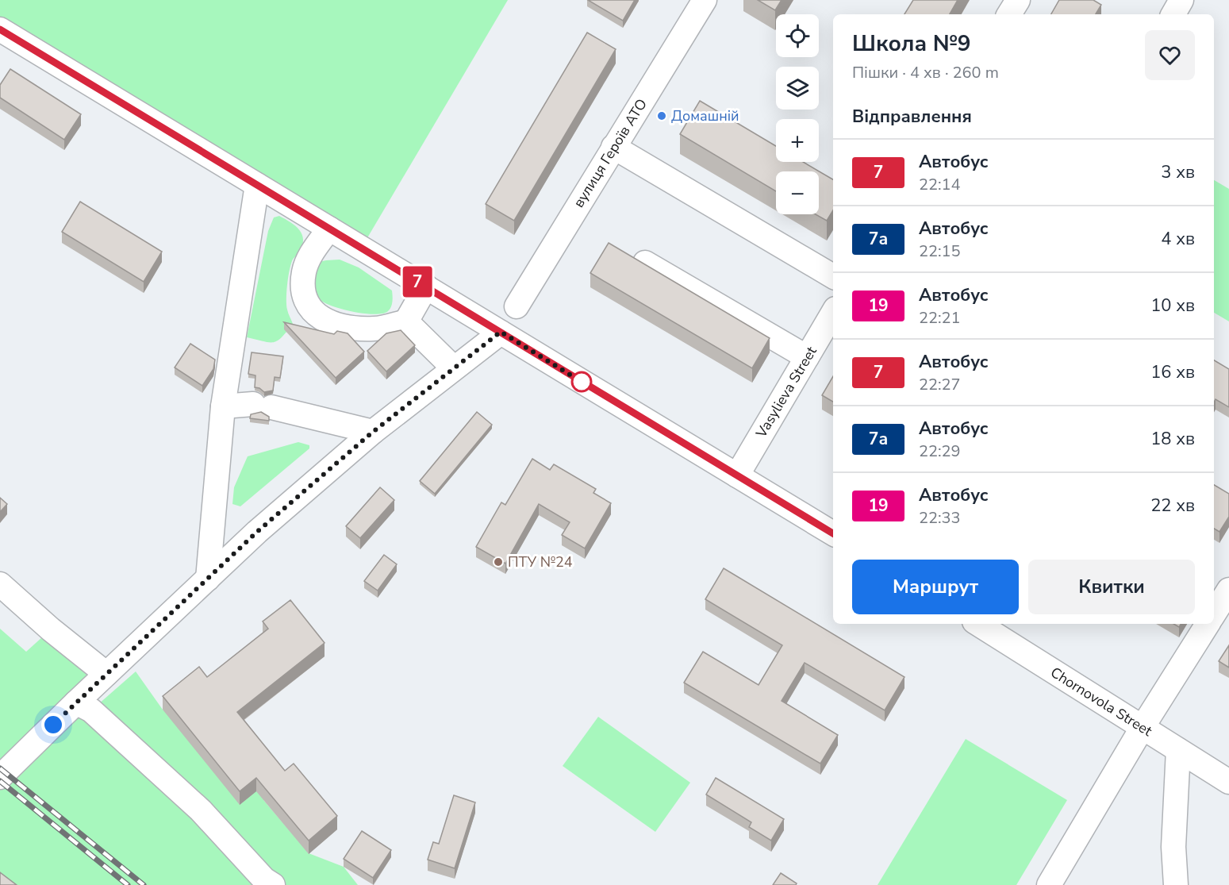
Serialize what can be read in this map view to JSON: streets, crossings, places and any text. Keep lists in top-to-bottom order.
{
  "streets": {
    "street": ["вулиця Героїв АТО", "Vasylieva Street", "Chornovola Street"]
  },
  "places": ["Домашній", "ПТУ №24"],
  "lines": ["bus line 7"],
  "page": {
    "on_map": "7",
    "map_buttons": ["+", "−"],
    "heading": [
      ["Школа №9", "Пішки · 4 хв · 260 m"],
      "Відправлення"
    ],
    "list": [
      {
        "mark": "7",
        "name": "Автобус",
        "note": "22:14",
        "value": "3 хв"
      },
      {
        "mark": "7а",
        "name": "Автобус",
        "note": "22:15",
        "value": "4 хв"
      },
      {
        "mark": "19",
        "name": "Автобус",
        "note": "22:21",
        "value": "10 хв"
      },
      {
        "mark": "7",
        "name": "Автобус",
        "note": "22:27",
        "value": "16 хв"
      },
      {
        "mark": "7а",
        "name": "Автобус",
        "note": "22:29",
        "value": "18 хв"
      },
      {
        "mark": "19",
        "name": "Автобус",
        "note": "22:33",
        "value": "22 хв"
      }
    ],
    "buttons": ["Маршрут", "Квитки"]
  }
}
